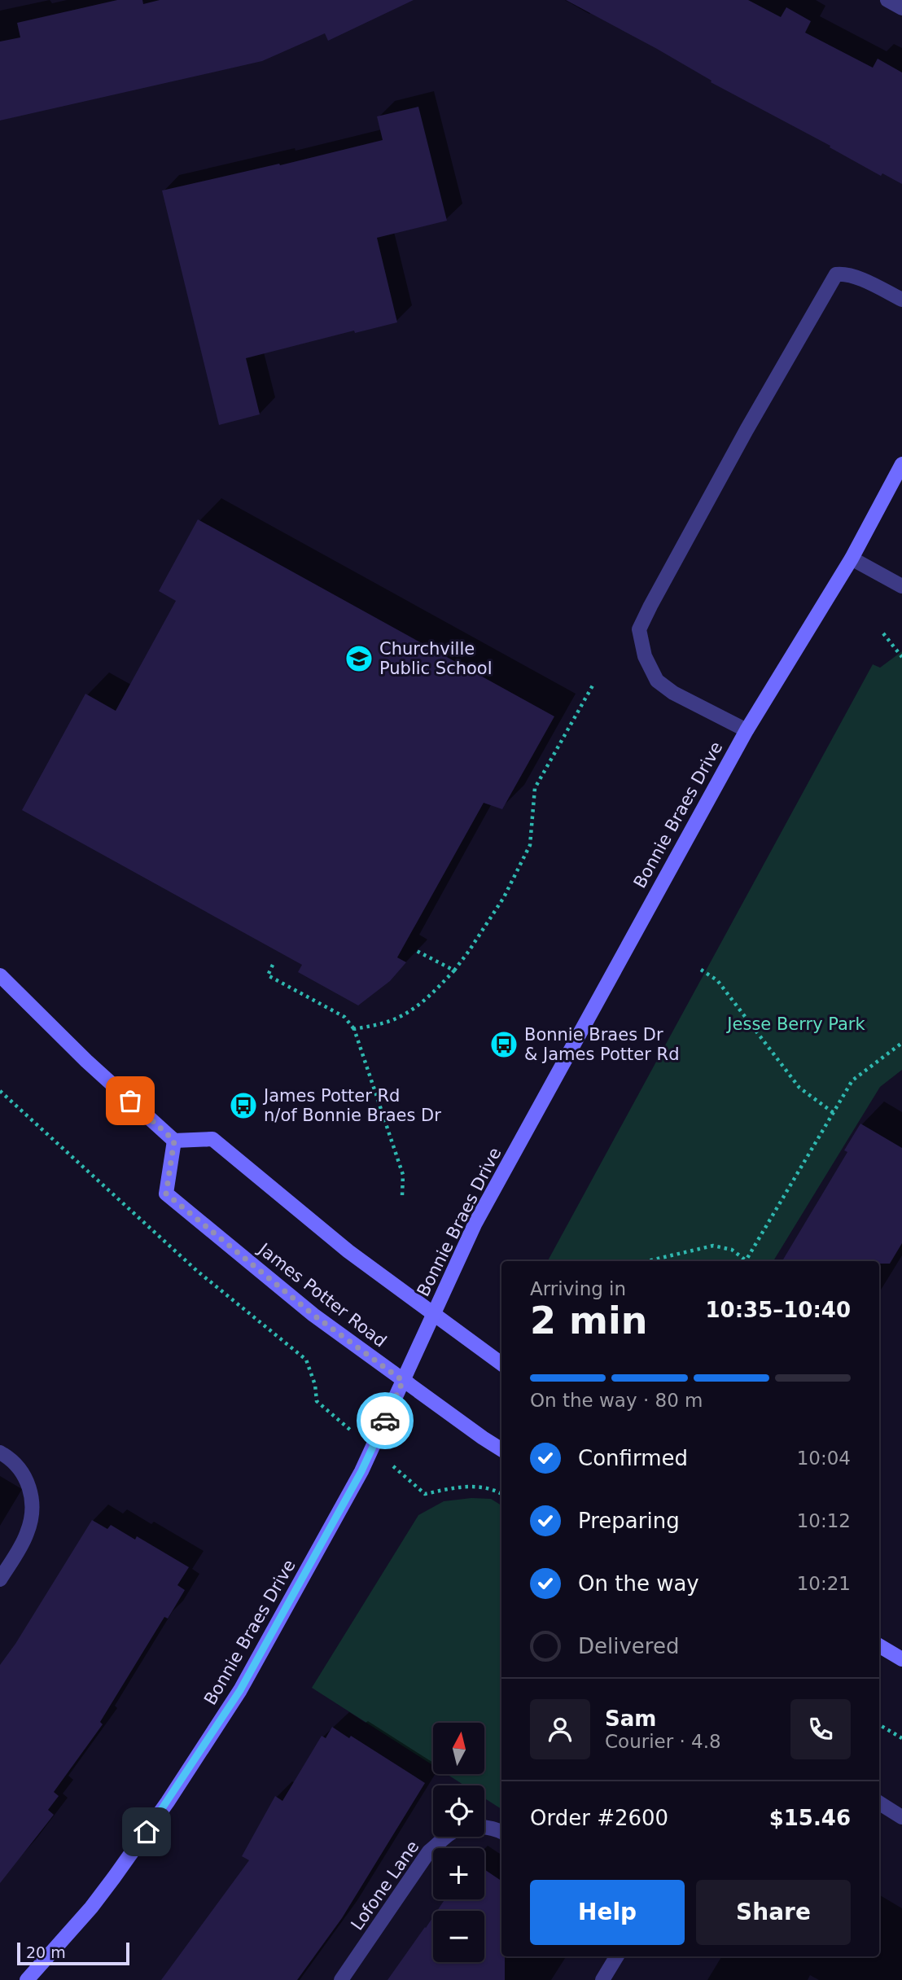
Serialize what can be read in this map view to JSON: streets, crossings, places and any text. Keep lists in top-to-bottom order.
{
  "streets": {
    "street": ["Bonnie Braes Drive", "James Potter Road", "Lofone Lane"]
  },
  "crossings": [
    ["Bonnie Braes Drive", "James Potter Road"]
  ],
  "parks": ["Jesse Berry Park"],
  "places": {
    "school or university": ["Churchville Public School"],
    "bus stop": ["Bonnie Braes Dr & James Potter Rd", "James Potter Rd n/of Bonnie Braes Dr"]
  },
  "scale_bar": "20 m",
  "north": "top",
  "page": {
    "heading": ["2 min", "Arriving in", "10:35–10:40"],
    "panel": [
      "Sam",
      "Courier · 4.8",
      "Order #2600",
      "$15.46"
    ],
    "bar": "On the way · 80 m",
    "list": [
      ["Confirmed", "10:04"],
      ["Preparing", "10:12"],
      ["On the way", "10:21"],
      "Delivered"
    ],
    "map_buttons": ["+", "−"],
    "buttons": ["Help", "Share"],
    "scale": "20 m"
  }
}
